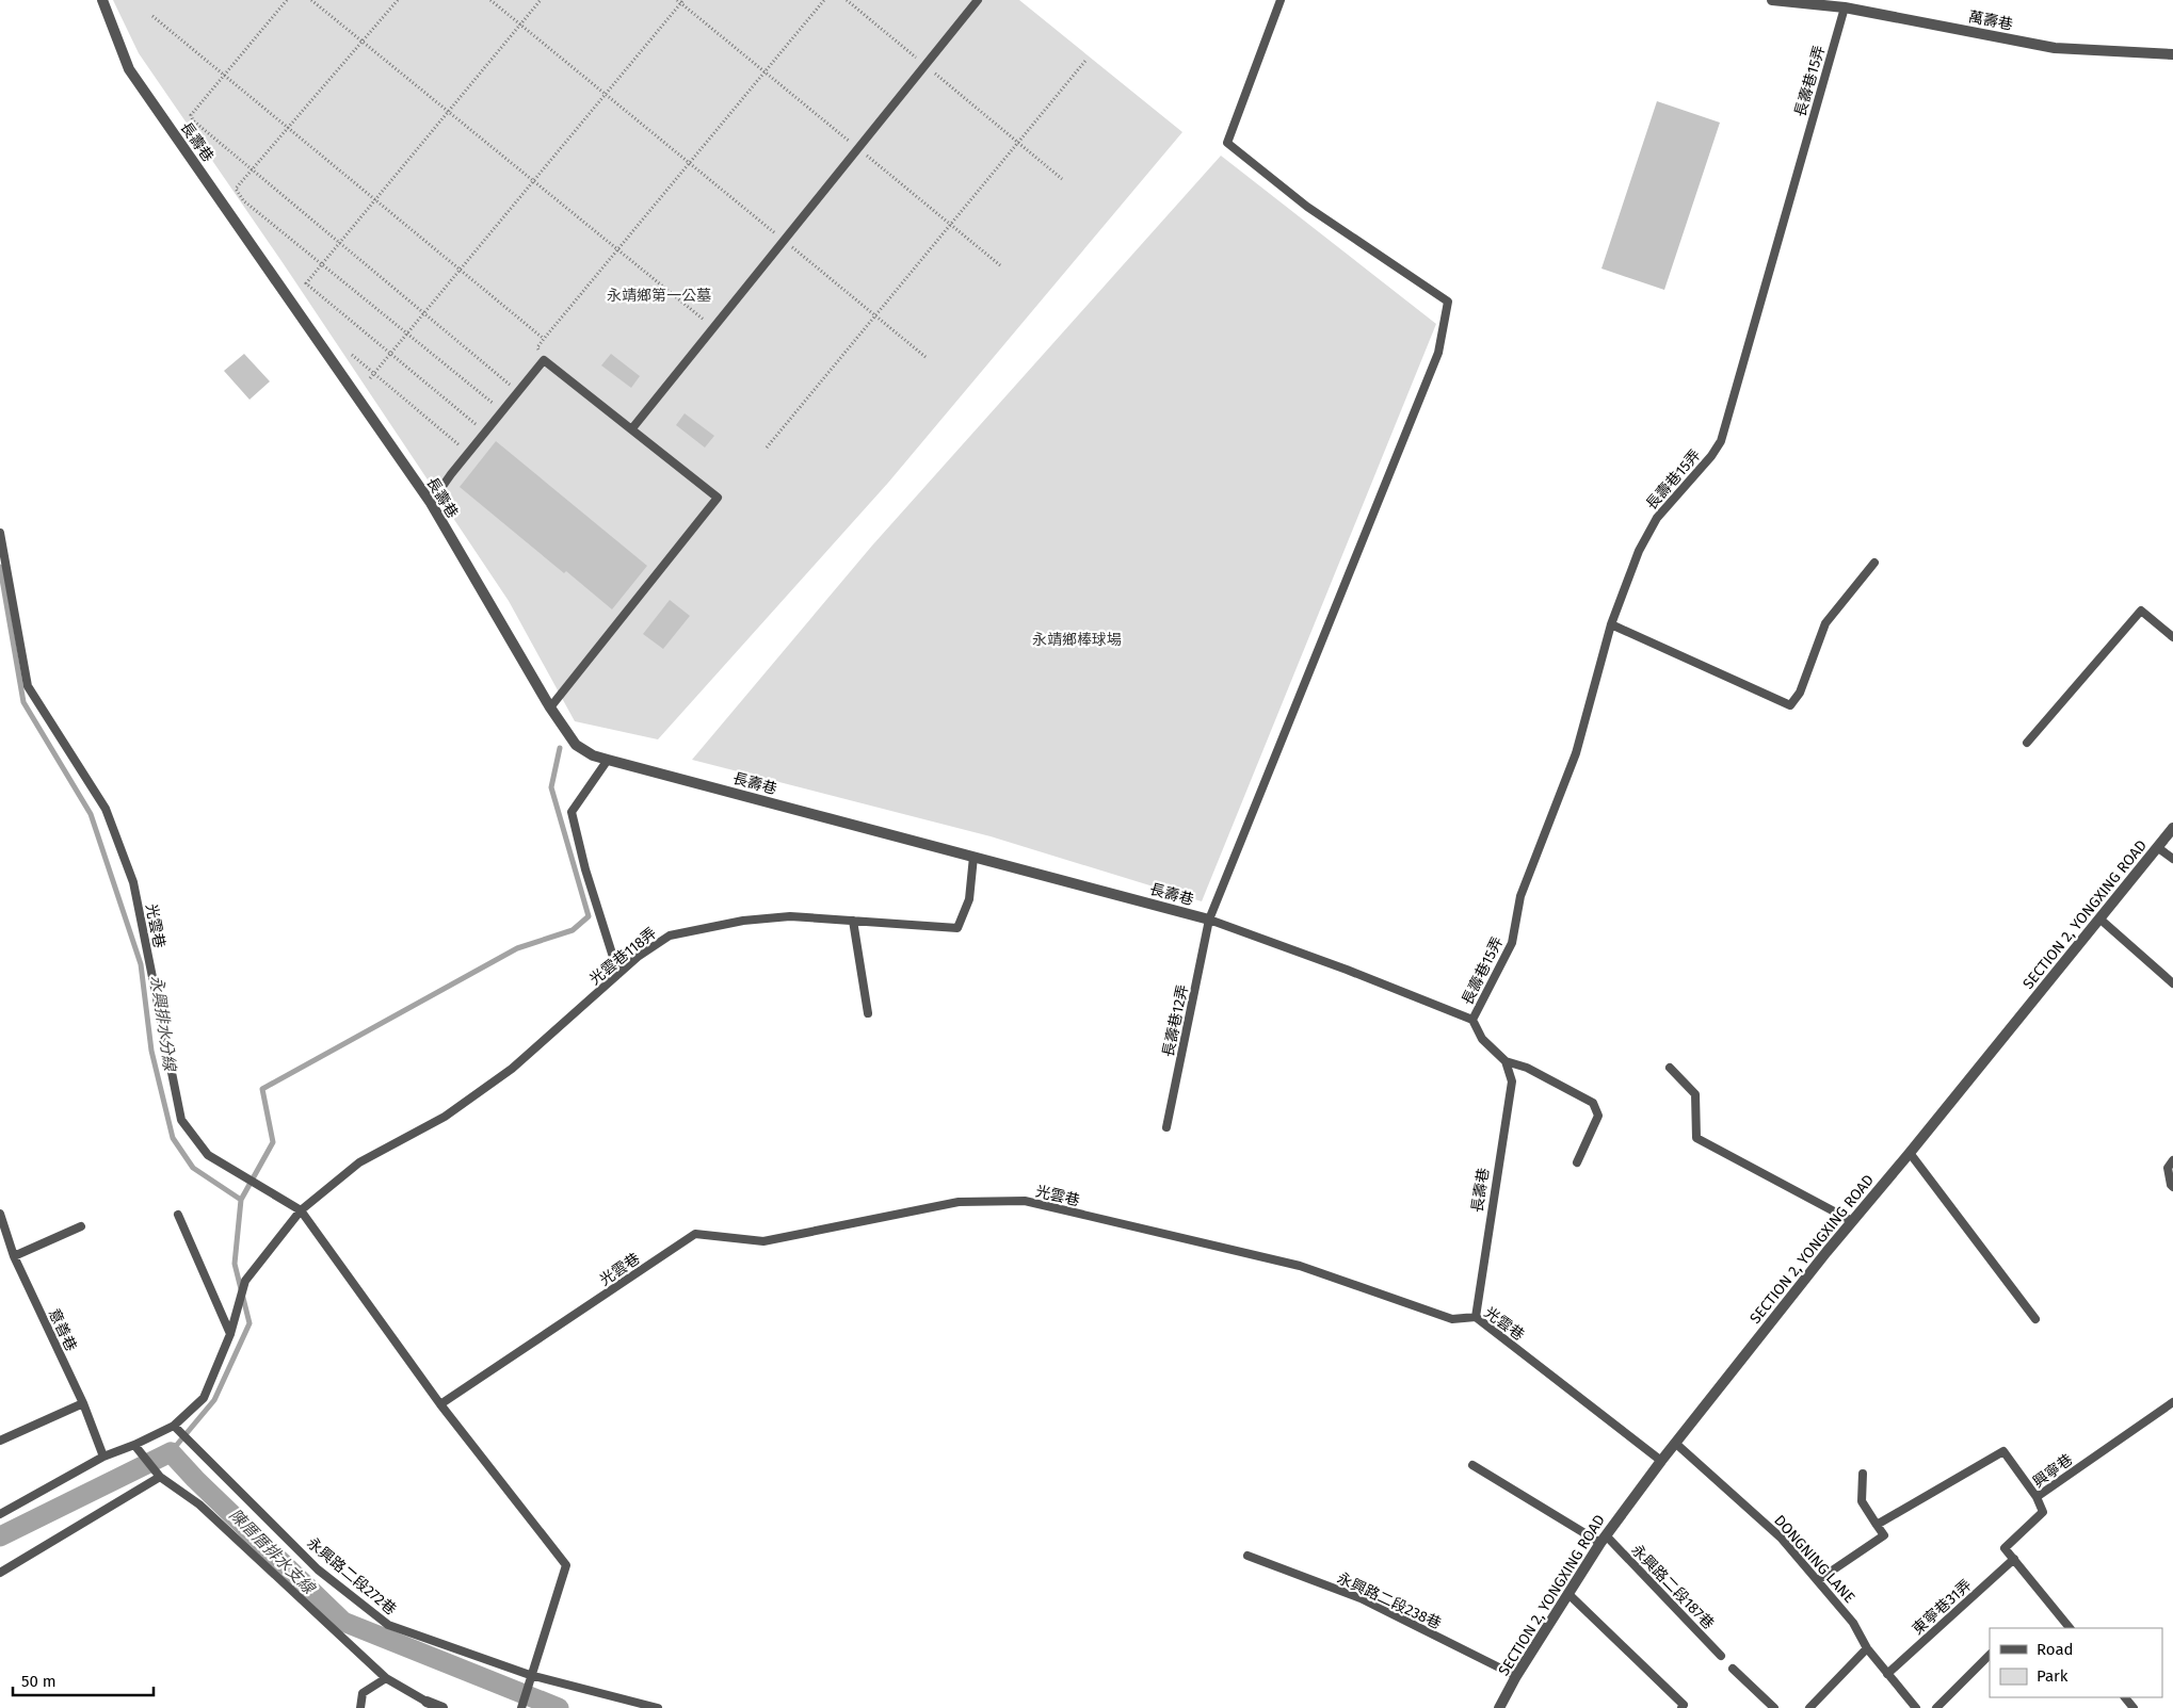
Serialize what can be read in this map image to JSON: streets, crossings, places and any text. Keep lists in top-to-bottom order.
{
  "streets": {
    "street": ["萬壽巷", "長壽巷", "SECTION 2, YONGXING ROAD"],
    "lane": [
      "長壽巷15弄",
      "光雲巷",
      "光雲巷118弄",
      "長壽巷12弄",
      "意善巷",
      "興寧巷",
      "DONGNING LANE",
      "永興路二段272巷",
      "永興路二段187巷",
      "永興路二段238巷",
      "東寧巷31弄"
    ]
  },
  "crossings": [
    ["萬壽巷", "長壽巷15弄"],
    ["長壽巷15弄", "長壽巷"],
    ["長壽巷", "光雲巷"],
    ["長壽巷", "光雲巷118弄"],
    ["長壽巷", "長壽巷12弄"],
    ["SECTION 2, YONGXING ROAD", "光雲巷"],
    ["SECTION 2, YONGXING ROAD", "DONGNING LANE"],
    ["SECTION 2, YONGXING ROAD", "永興路二段187巷"],
    ["SECTION 2, YONGXING ROAD", "永興路二段238巷"],
    ["光雲巷", "光雲巷118弄"],
    ["光雲巷", "永興路二段272巷"],
    ["興寧巷", "東寧巷31弄"],
    ["DONGNING LANE", "東寧巷31弄"]
  ],
  "water": ["永興排水分線", "陳厝厝排水支線"],
  "parks": ["永靖鄉第一公墓", "永靖鄉棒球場"],
  "legend": ["Road", "Park"],
  "scale_bar": "50 m"
}
